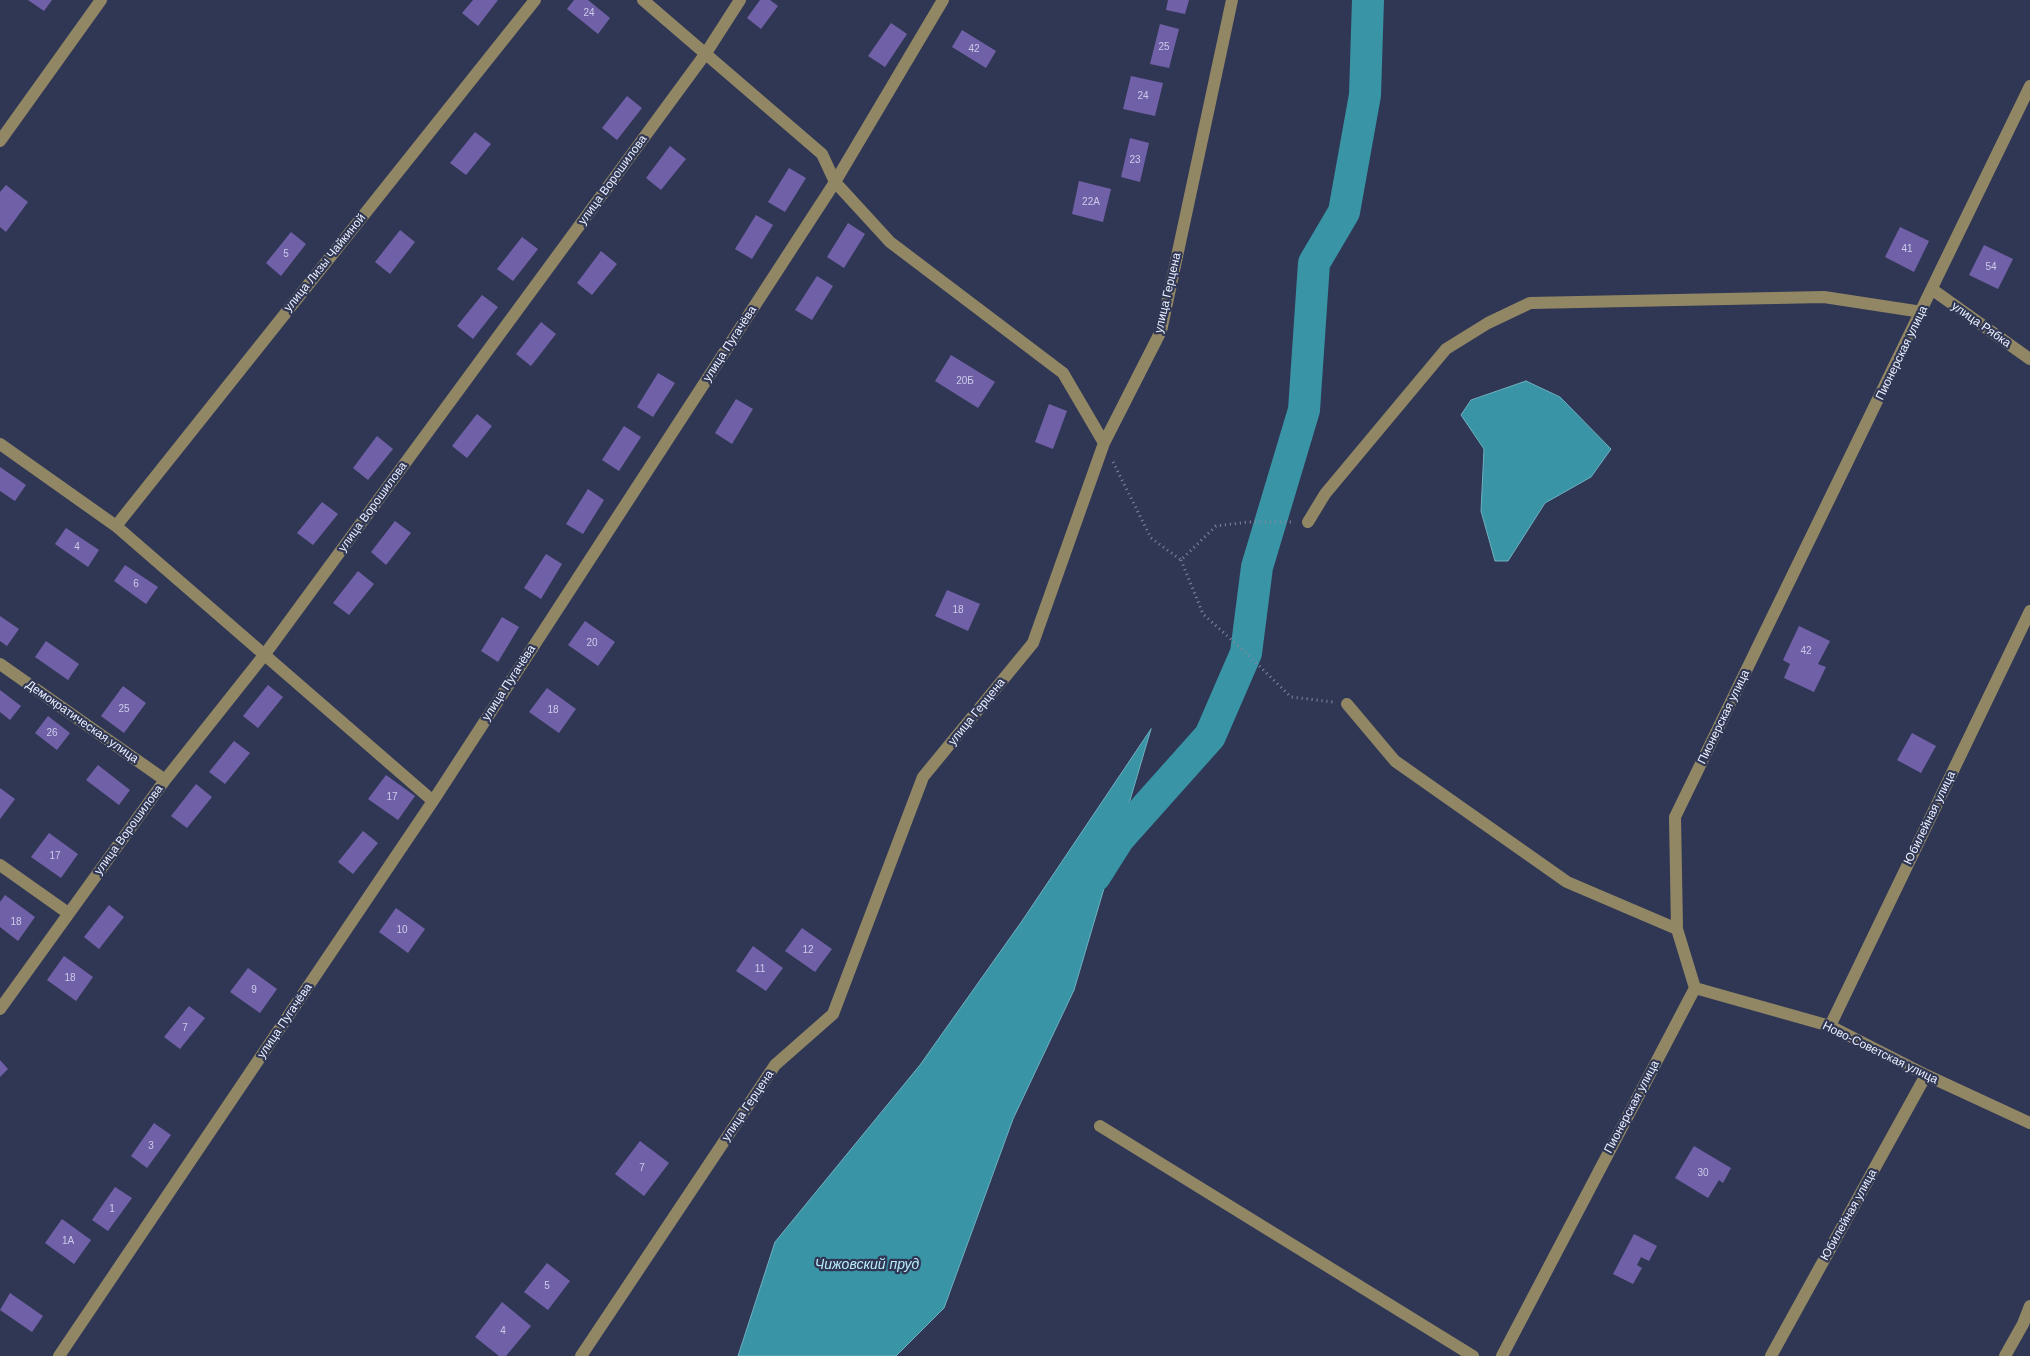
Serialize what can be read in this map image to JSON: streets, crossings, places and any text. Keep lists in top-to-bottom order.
{
  "streets": {
    "street": [
      "улица Ворошилова",
      "улица Лизы Чайкиной",
      "улица Герцена",
      "улица Рябка",
      "улица Пугачёва",
      "Пионерская улица",
      "Демократическая улица",
      "Юбилейная улица",
      "Ново-Советская улица"
    ]
  },
  "crossings": [
    ["улица Ворошилова", "Демократическая улица"],
    ["улица Рябка", "Пионерская улица"],
    ["Пионерская улица", "Ново-Советская улица"],
    ["Юбилейная улица", "Ново-Советская улица"]
  ],
  "water": ["Чижовский пруд"],
  "house_numbers": [
    "24",
    "25",
    "42",
    "24",
    "23",
    "22А",
    "41",
    "5",
    "54",
    "20Б",
    "4",
    "6",
    "18",
    "20",
    "42",
    "25",
    "18",
    "26",
    "17",
    "17",
    "18",
    "10",
    "12",
    "11",
    "18",
    "9",
    "7",
    "3",
    "7",
    "30",
    "1",
    "1А",
    "5",
    "4"
  ]
}
